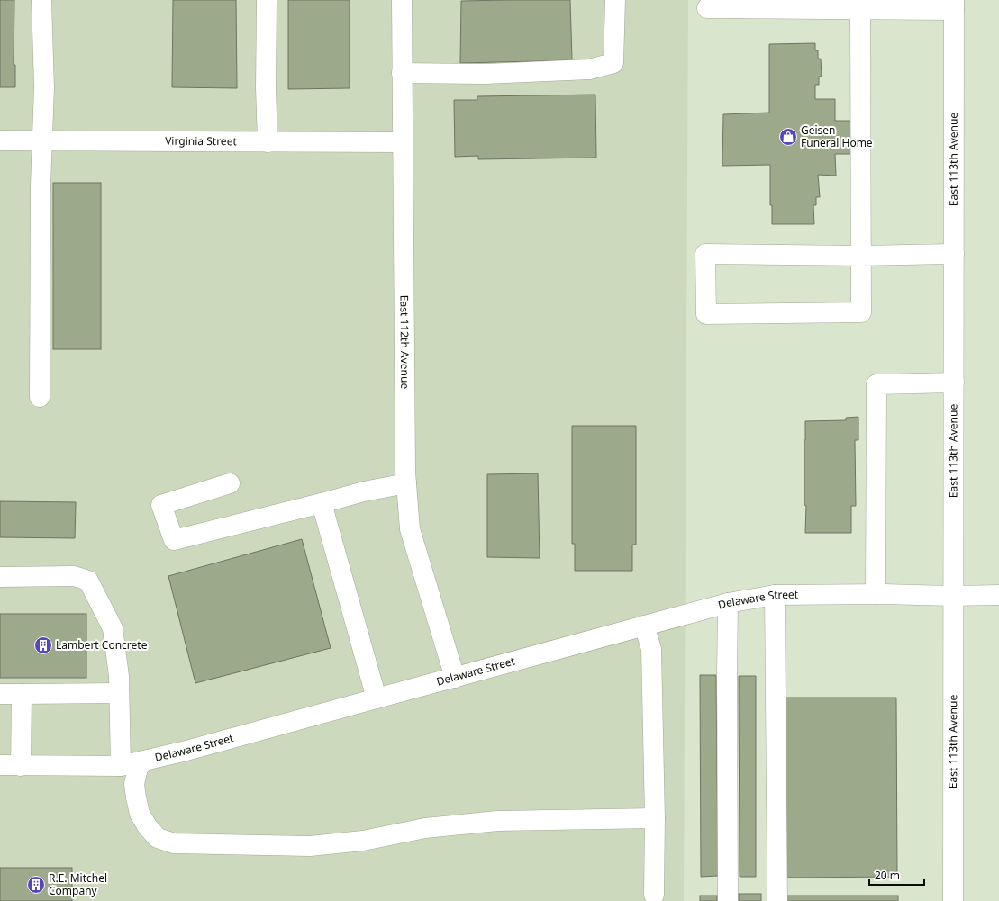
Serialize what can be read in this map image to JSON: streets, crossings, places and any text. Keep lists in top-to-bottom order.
{
  "streets": {
    "street": [
      "Virginia Street",
      "East 113th Avenue",
      "East 112th Avenue",
      "Delaware Street"
    ]
  },
  "crossings": [
    ["Virginia Street", "East 112th Avenue"],
    ["East 113th Avenue", "Delaware Street"],
    ["East 112th Avenue", "Delaware Street"]
  ],
  "places": {
    "shop": ["Geisen Funeral Home"],
    "building": ["Lambert Concrete", "R.E. Mitchel Company"]
  },
  "scale_bar": "20 m"
}
